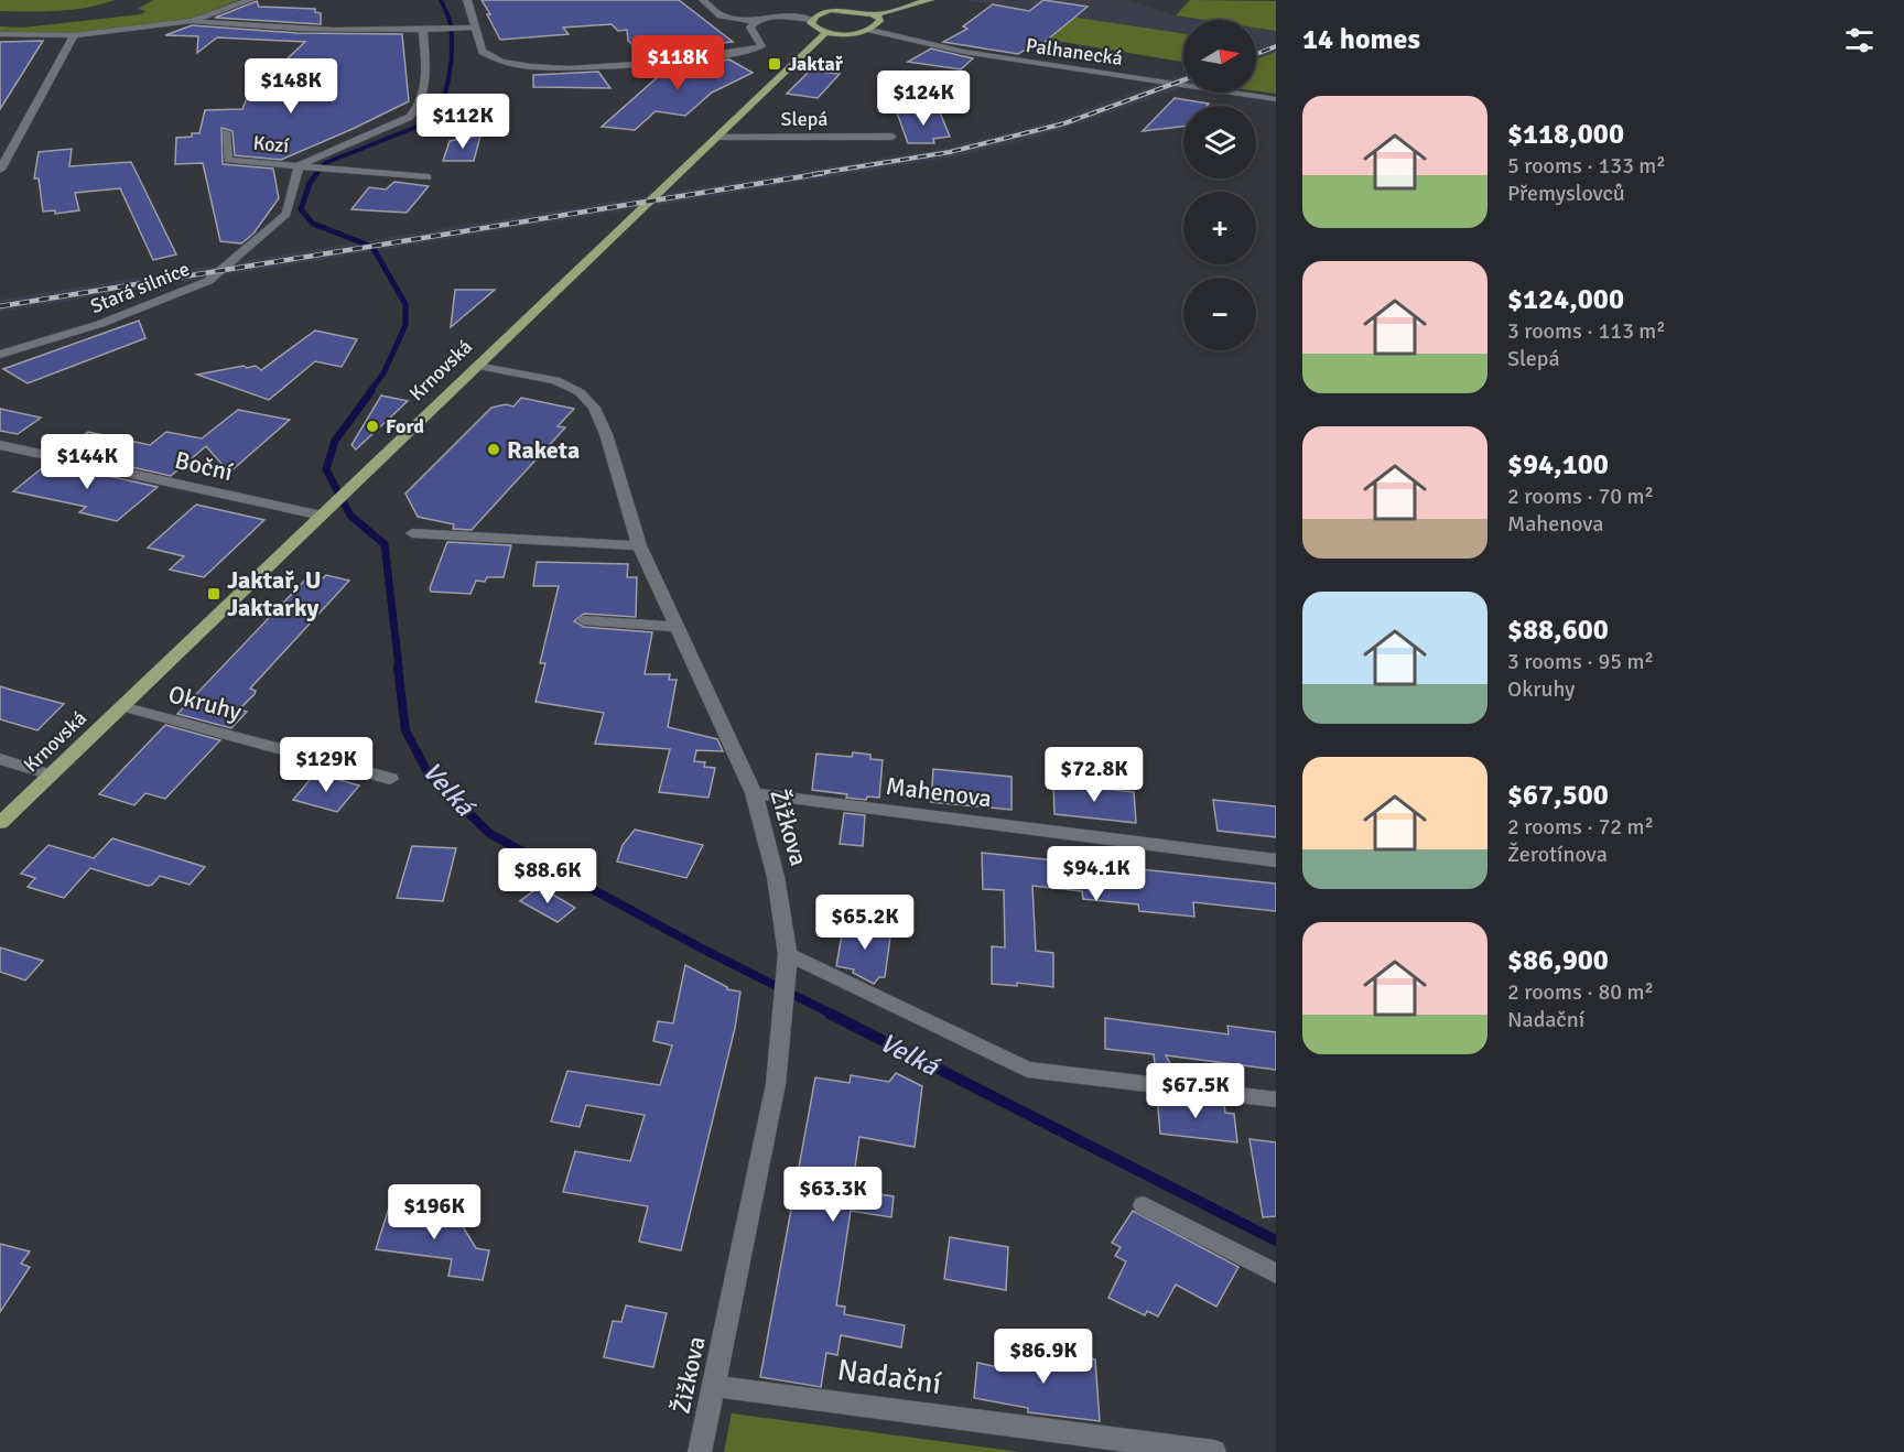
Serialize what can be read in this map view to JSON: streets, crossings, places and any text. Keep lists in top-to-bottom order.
{
  "streets": {
    "main road": ["Krnovská"],
    "street": [
      "Palhanecká",
      "Slepá",
      "Kozí",
      "Stará silnice",
      "Boční",
      "Okruhy",
      "Mahenova",
      "Žižkova",
      "Nadační"
    ]
  },
  "crossings": [
    ["Slepá", "Krnovská"],
    ["Kozí", "Stará silnice"],
    ["Krnovská", "Boční"],
    ["Krnovská", "Okruhy"],
    ["Krnovská", "Žižkova"],
    ["Mahenova", "Žižkova"],
    ["Žižkova", "Nadační"]
  ],
  "water": ["Velká"],
  "places": {
    "transit": ["Jaktař", "Jaktař, U Jaktarky"],
    "other": ["Ford", "Raketa"]
  },
  "north": "right",
  "page": {
    "heading": "14 homes",
    "map_buttons": ["+", "−"],
    "price": [
      "$118K",
      "$148K",
      "$124K",
      "$112K",
      "$144K",
      "$129K",
      "$72.8K",
      "$94.1K",
      "$88.6K",
      "$65.2K",
      "$67.5K",
      "$63.3K",
      "$196K",
      "$86.9K"
    ],
    "list": [
      {
        "name": "$118,000",
        "note": "5 rooms · 133 m² · Přemyslovců"
      },
      {
        "name": "$124,000",
        "note": "3 rooms · 113 m² · Slepá"
      },
      {
        "name": "$94,100",
        "note": "2 rooms · 70 m² · Mahenova"
      },
      {
        "name": "$88,600",
        "note": "3 rooms · 95 m² · Okruhy"
      },
      {
        "name": "$67,500",
        "note": "2 rooms · 72 m² · Žerotínova"
      },
      {
        "name": "$86,900",
        "note": "2 rooms · 80 m² · Nadační"
      }
    ]
  }
}
